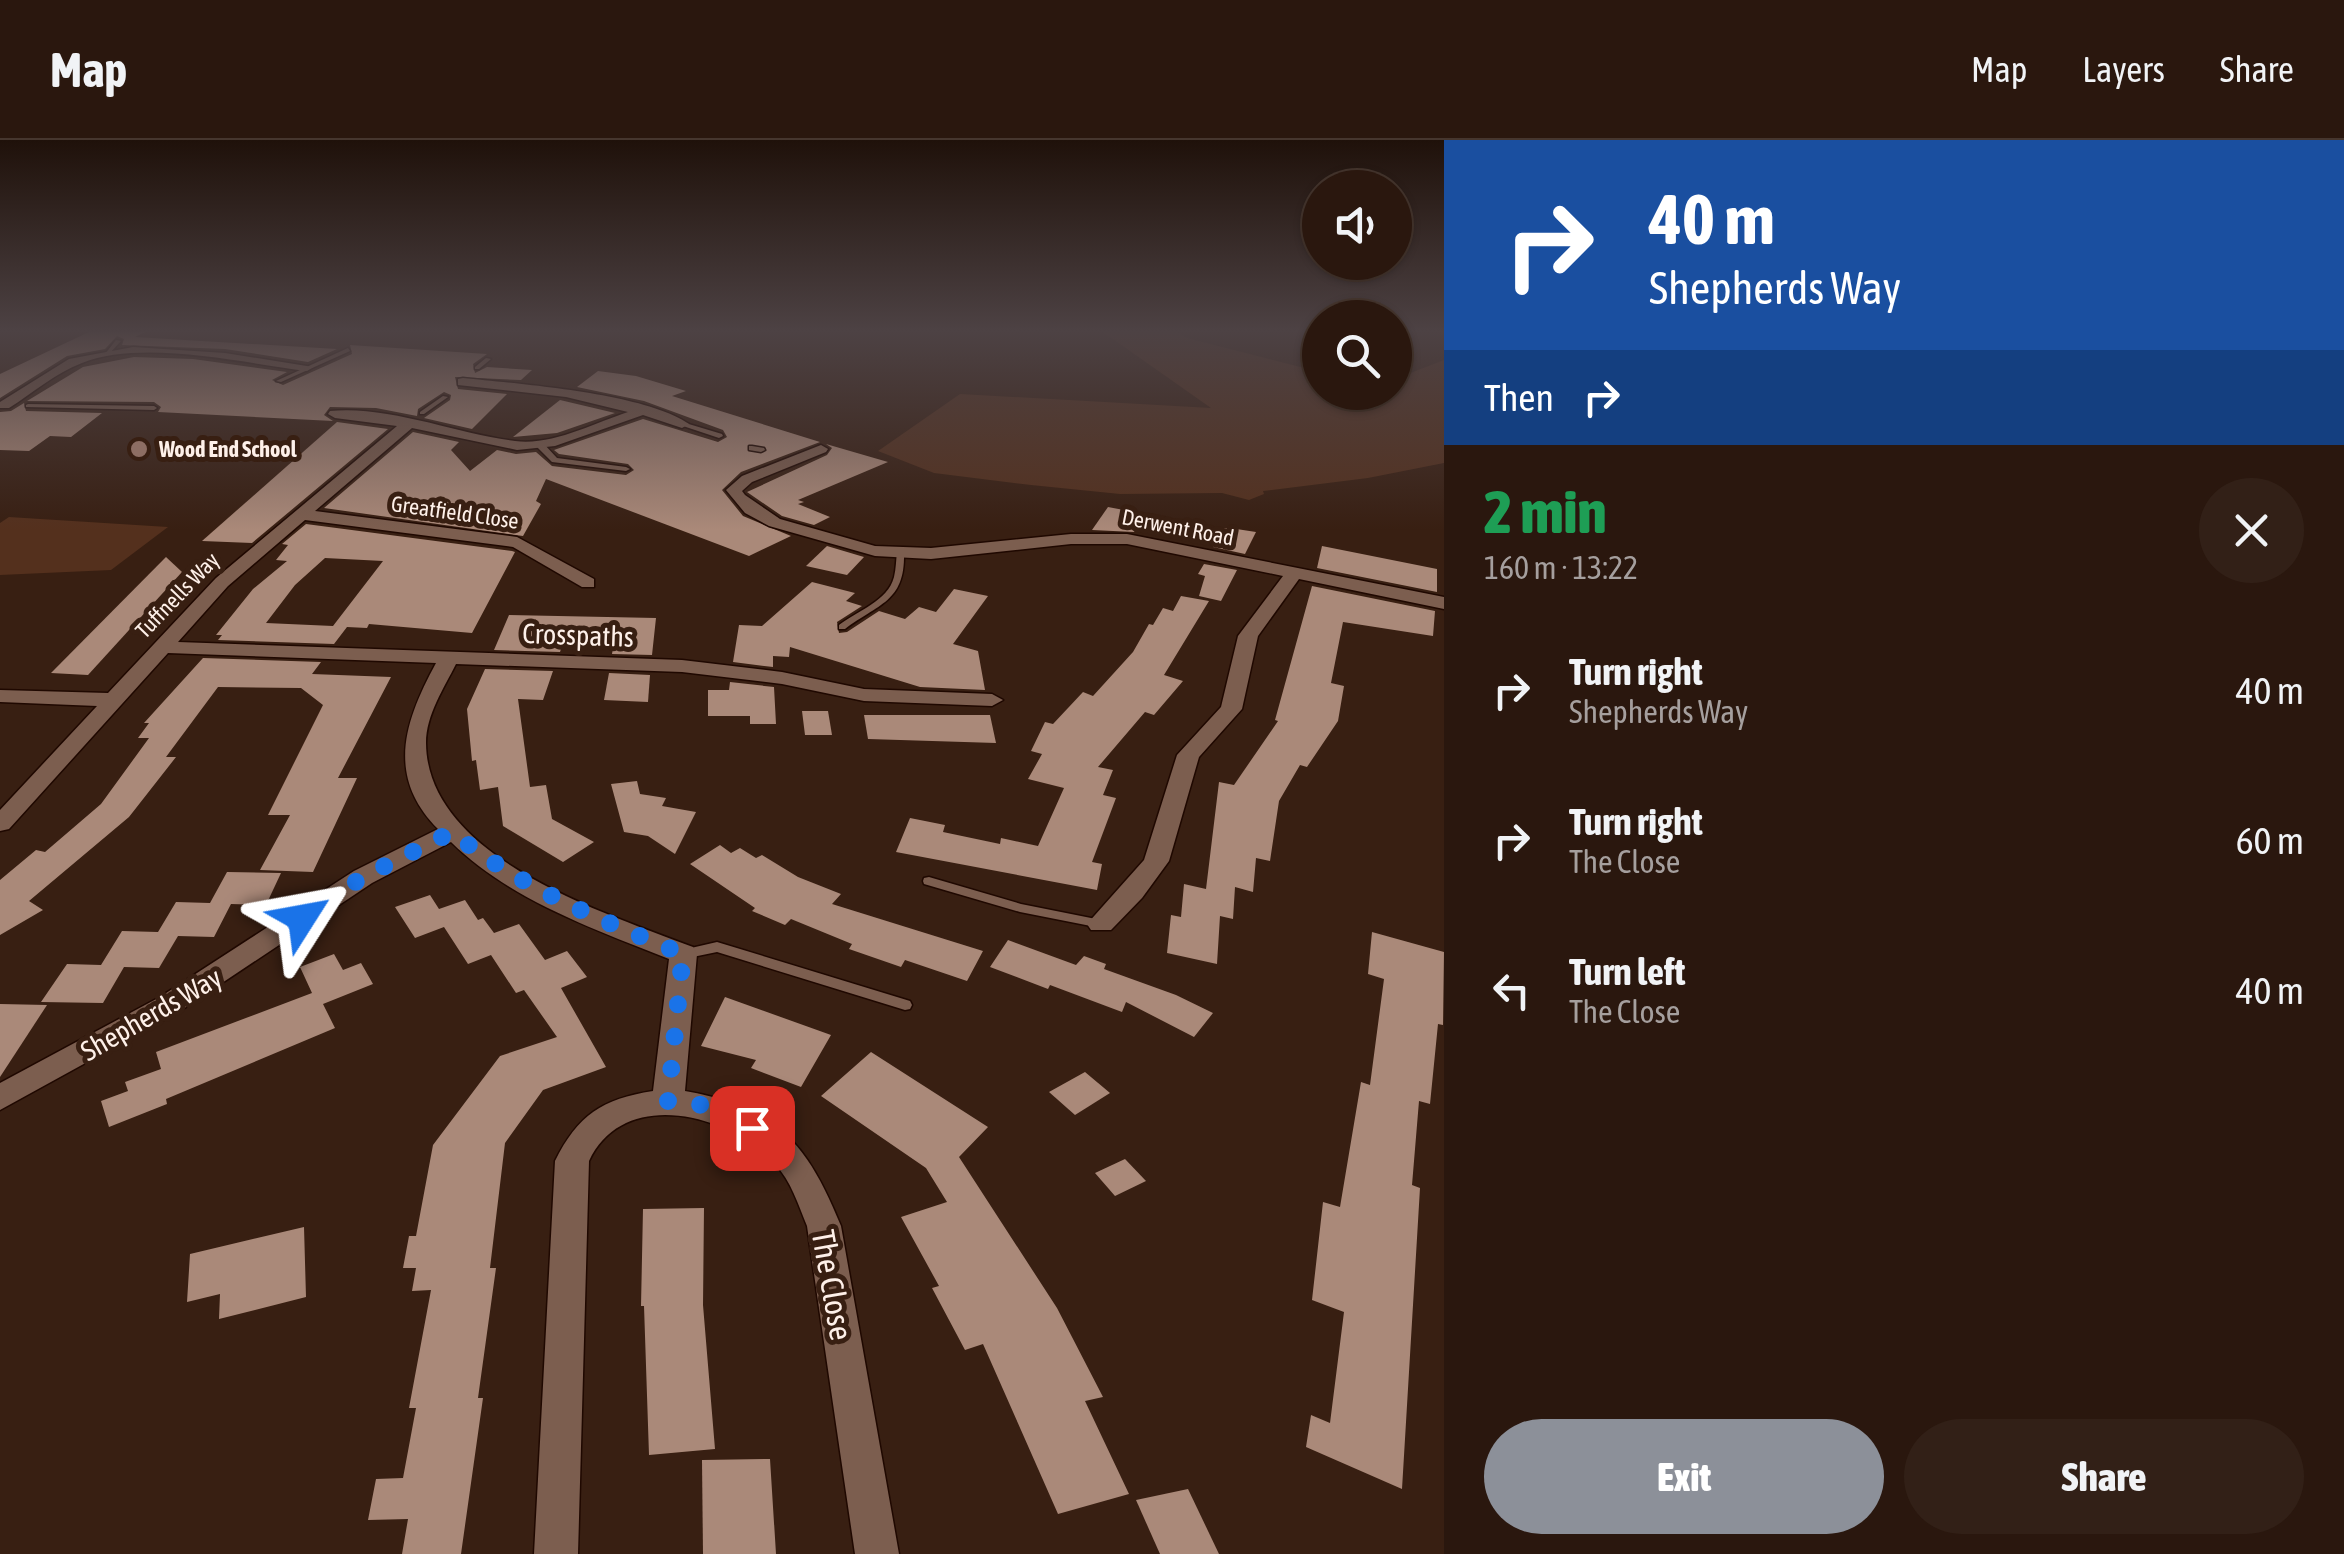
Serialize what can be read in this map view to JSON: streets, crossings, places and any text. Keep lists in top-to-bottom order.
{
  "streets": {
    "street": [
      "Greatfield Close",
      "Derwent Road",
      "Tuffnells Way",
      "Crosspaths",
      "Shepherds Way",
      "The Close"
    ]
  },
  "crossings": [
    ["Greatfield Close", "Tuffnells Way"],
    ["Tuffnells Way", "Crosspaths"]
  ],
  "places": ["Wood End School"],
  "page": {
    "header": "Map",
    "nav": ["Map", "Layers", "Share"],
    "turn": ["40 m", "Shepherds Way"],
    "then": "Then",
    "heading": ["2 min", "160 m · 13:22"],
    "list": [
      {
        "name": "Turn right",
        "note": "Shepherds Way",
        "value": "40 m"
      },
      {
        "name": "Turn right",
        "note": "The Close",
        "value": "60 m"
      },
      {
        "name": "Turn left",
        "note": "The Close",
        "value": "40 m"
      }
    ],
    "buttons": ["Exit", "Share"]
  }
}
